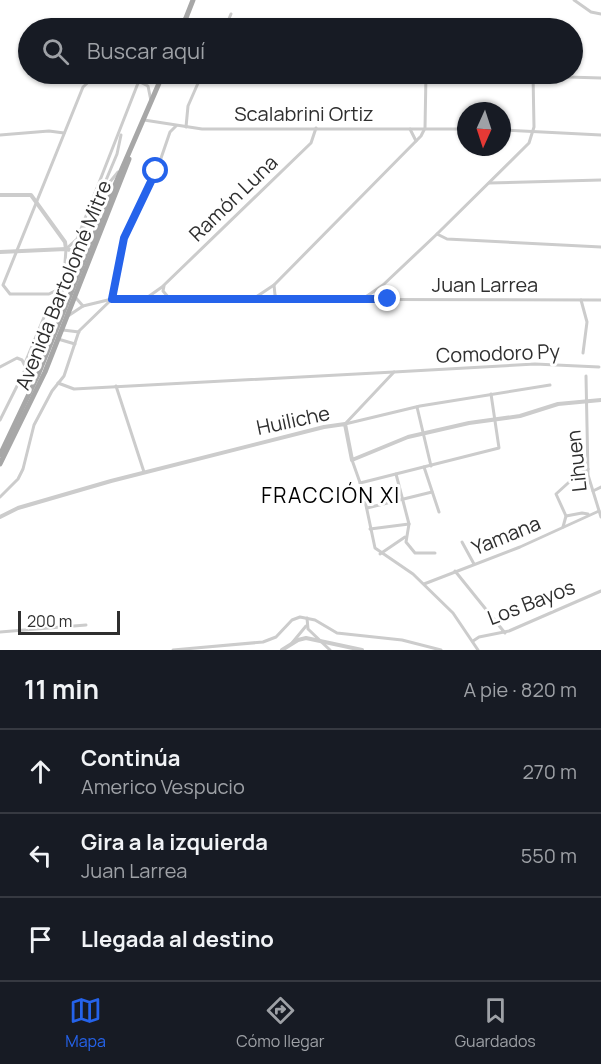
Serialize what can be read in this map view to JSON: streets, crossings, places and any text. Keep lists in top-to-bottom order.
{
  "streets": {
    "main road": ["Avenida Bartolomé Mitre"],
    "street": [
      "Scalabrini Ortiz",
      "Ramón Luna",
      "Juan Larrea",
      "Comodoro Py",
      "Huiliche",
      "Lihuen",
      "Yamana",
      "Los Bayos"
    ]
  },
  "crossings": [
    ["Scalabrini Ortiz", "Ramón Luna"],
    ["Scalabrini Ortiz", "Avenida Bartolomé Mitre"],
    ["Ramón Luna", "Juan Larrea"],
    ["Juan Larrea", "Avenida Bartolomé Mitre"],
    ["Lihuen", "Yamana"]
  ],
  "districts": ["FRACCIÓN XI"],
  "scale_bar": "200 m",
  "north": "bottom",
  "page": {
    "search": "Buscar aquí",
    "scale": "200 m",
    "heading": ["11 min", "A pie · 820 m"],
    "list": [
      ["Continúa", "Americo Vespucio", "270 m"],
      ["Gira a la izquierda", "Juan Larrea", "550 m"],
      "Llegada al destino"
    ],
    "nav": ["Mapa", "Cómo llegar", "Guardados"]
  }
}
